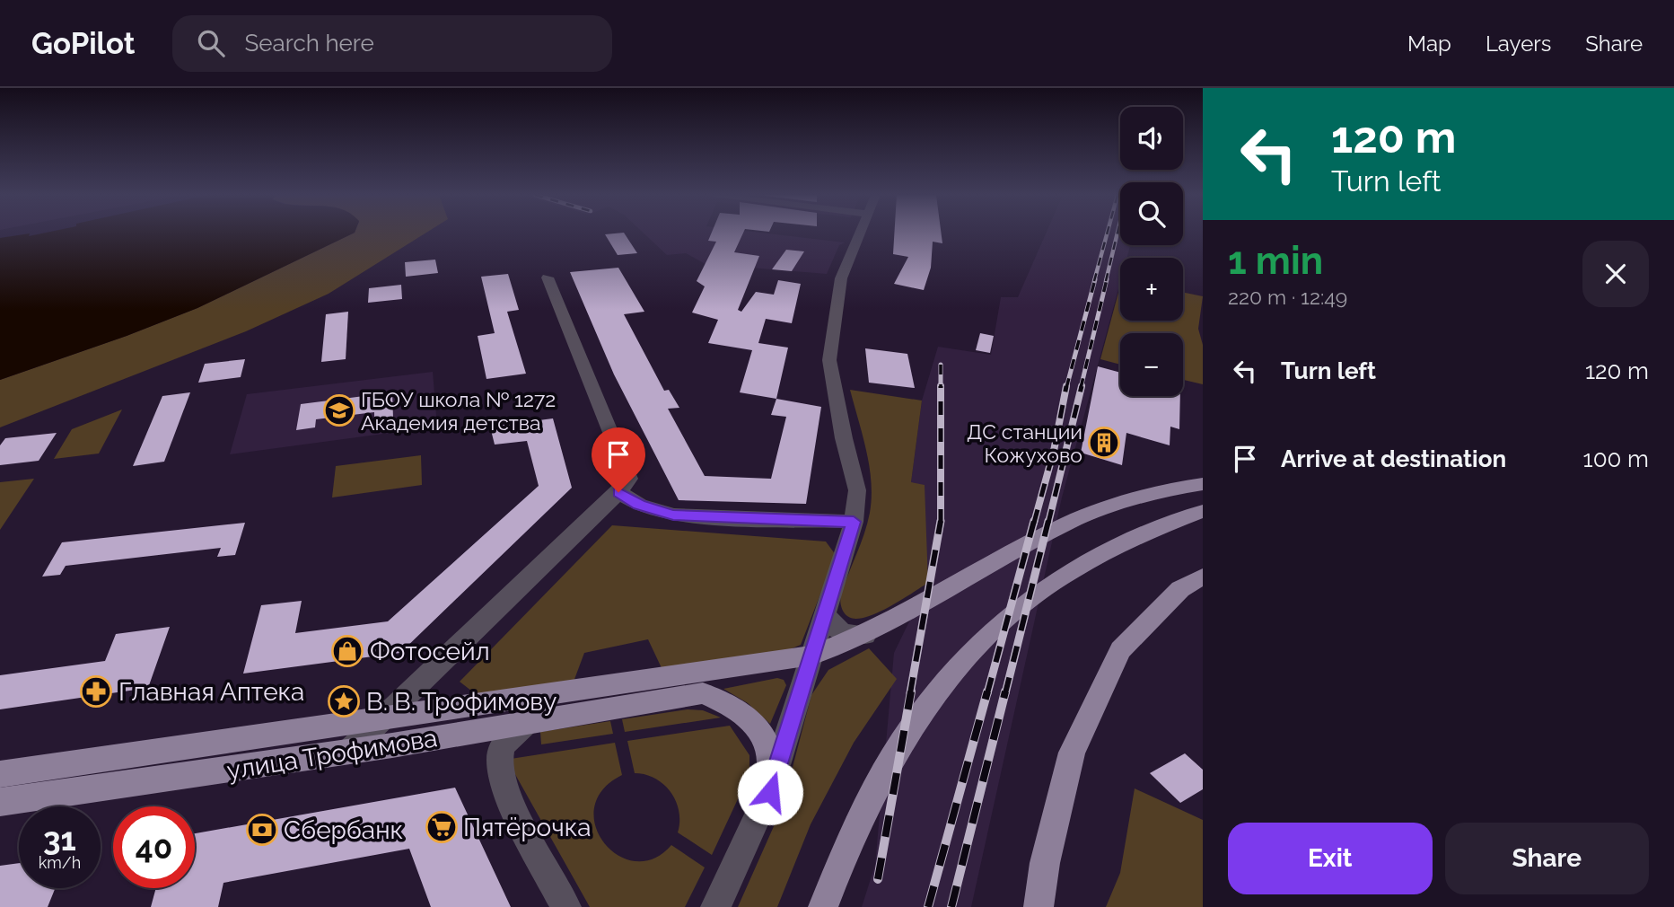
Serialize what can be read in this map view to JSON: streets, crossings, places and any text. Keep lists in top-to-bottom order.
{
  "streets": {
    "main road": ["улица Трофимова"]
  },
  "places": {
    "school or university": ["ГБОУ школа № 1272 Академия детства"],
    "building": ["ДС станции Кожухово"],
    "shop": ["Фотосейл"],
    "pharmacy": ["Главная Аптека"],
    "place": ["В. В. Трофимову"],
    "supermarket": ["Пятёрочка"],
    "bank": ["Сбербанк"]
  },
  "page": {
    "header": "GoPilot",
    "search": "Search here",
    "nav": ["Map", "Layers", "Share"],
    "turn": ["120 m", "Turn left"],
    "map_buttons": ["+", "−"],
    "heading": ["1 min", "220 m · 12:49"],
    "list": [
      {
        "name": "Turn left",
        "value": "120 m"
      },
      {
        "name": "Arrive at destination",
        "value": "100 m"
      }
    ],
    "speed": "31 km/h",
    "limit": "40",
    "buttons": ["Exit", "Share"]
  }
}
